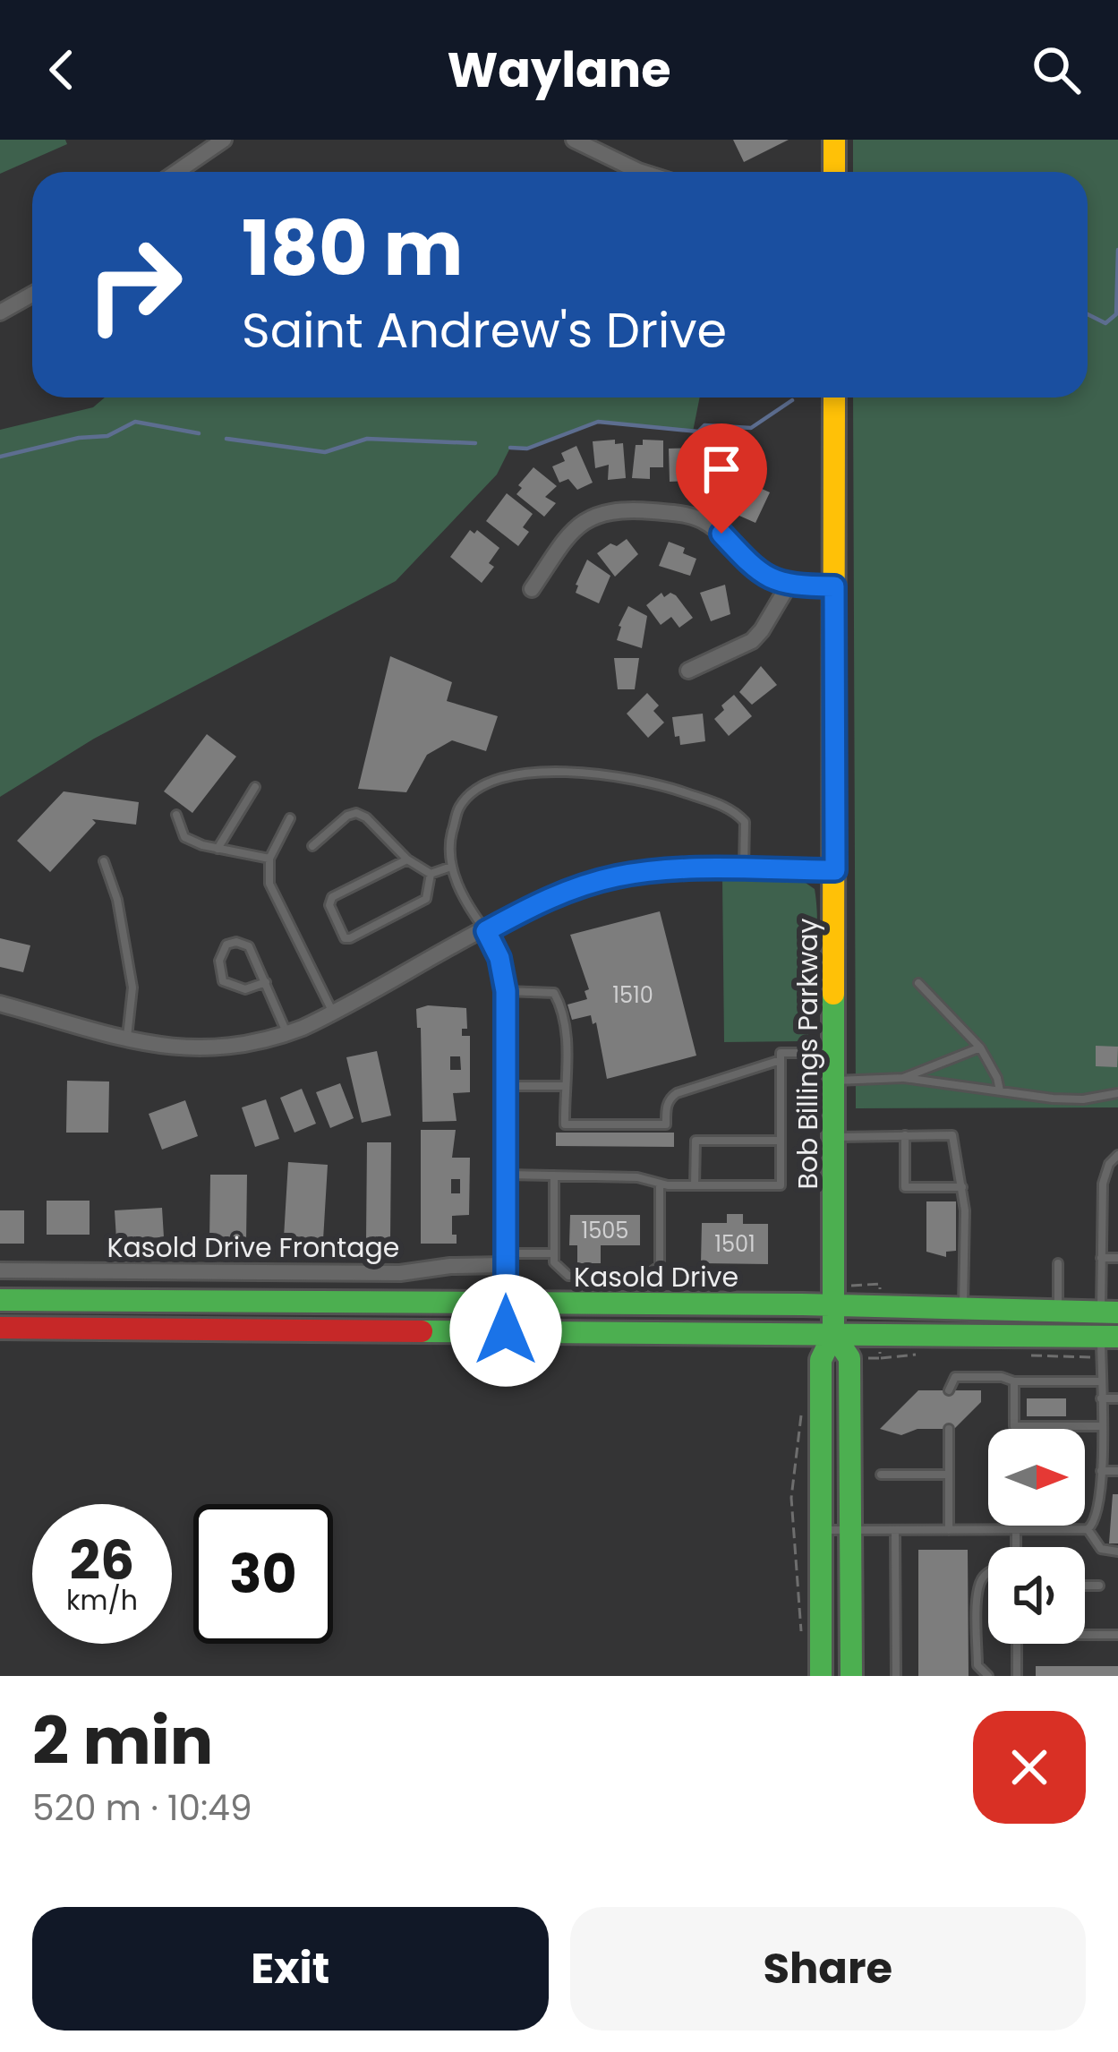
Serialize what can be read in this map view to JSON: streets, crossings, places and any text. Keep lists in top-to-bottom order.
{
  "streets": {
    "main road": ["Bob Billings Parkway", "Kasold Drive"],
    "street": ["Kasold Drive Frontage"]
  },
  "crossings": [
    ["Bob Billings Parkway", "Kasold Drive"]
  ],
  "house_numbers": ["1510", "1505", "1501"],
  "north": "right",
  "page": {
    "header": "Waylane",
    "turn": ["180 m", "Saint Andrew's Drive"],
    "speed": "26 km/h",
    "limit": "30",
    "heading": ["2 min", "520 m · 10:49"],
    "buttons": ["Exit", "Share"]
  }
}
